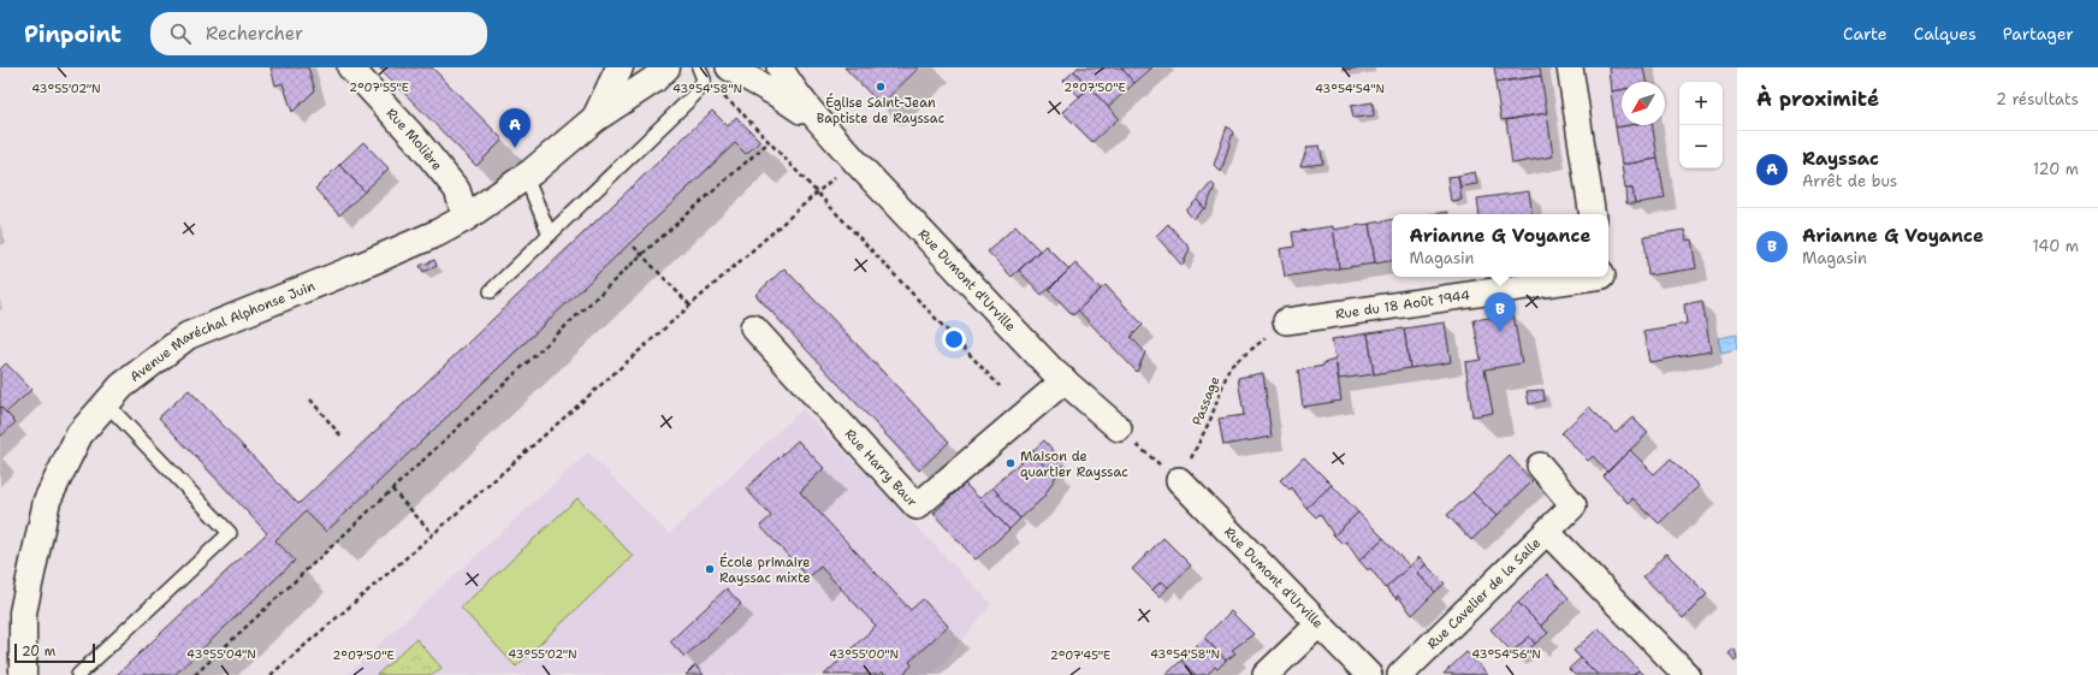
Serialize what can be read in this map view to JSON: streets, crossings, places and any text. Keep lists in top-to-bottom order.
{
  "streets": {
    "street": [
      "Rue Molière",
      "Rue Dumont d'Urville",
      "Rue du 18 Août 1944",
      "Avenue Maréchal Alphonse Juin",
      "Rue Harry Baur",
      "Rue Cavelier de la Salle"
    ],
    "path": ["Passage"]
  },
  "crossings": [
    ["Rue Molière", "Avenue Maréchal Alphonse Juin"],
    ["Rue Dumont d'Urville", "Passage"],
    ["Rue Dumont d'Urville", "Rue Harry Baur"],
    ["Rue du 18 Août 1944", "Passage"]
  ],
  "places": ["Église Saint-Jean Baptiste de Rayssac", "Maison de quartier Rayssac", "École primaire Rayssac mixte"],
  "scale_bar": "20 m",
  "north": "bottom left",
  "page": {
    "header": "Pinpoint",
    "search": "Rechercher",
    "nav": ["Carte", "Calques", "Partager"],
    "heading": ["À proximité", "2 résultats"],
    "map_buttons": ["+", "−"],
    "pins": ["A", "B"],
    "list": [
      {
        "mark": "A",
        "name": "Rayssac",
        "note": "Arrêt de bus",
        "value": "120 m"
      },
      {
        "mark": "B",
        "name": "Arianne G Voyance",
        "note": "Magasin",
        "value": "140 m"
      }
    ],
    "popup": ["Arianne G Voyance", "Magasin"],
    "scale": "20 m"
  },
  "coordinates": [
    "2°07'55\"E",
    "2°07'50\"E",
    "43°55'02\"N",
    "43°54'58\"N",
    "43°54'54\"N",
    "43°55'04\"N",
    "43°55'00\"N",
    "43°54'56\"N",
    "2°07'45\"E"
  ]
}
